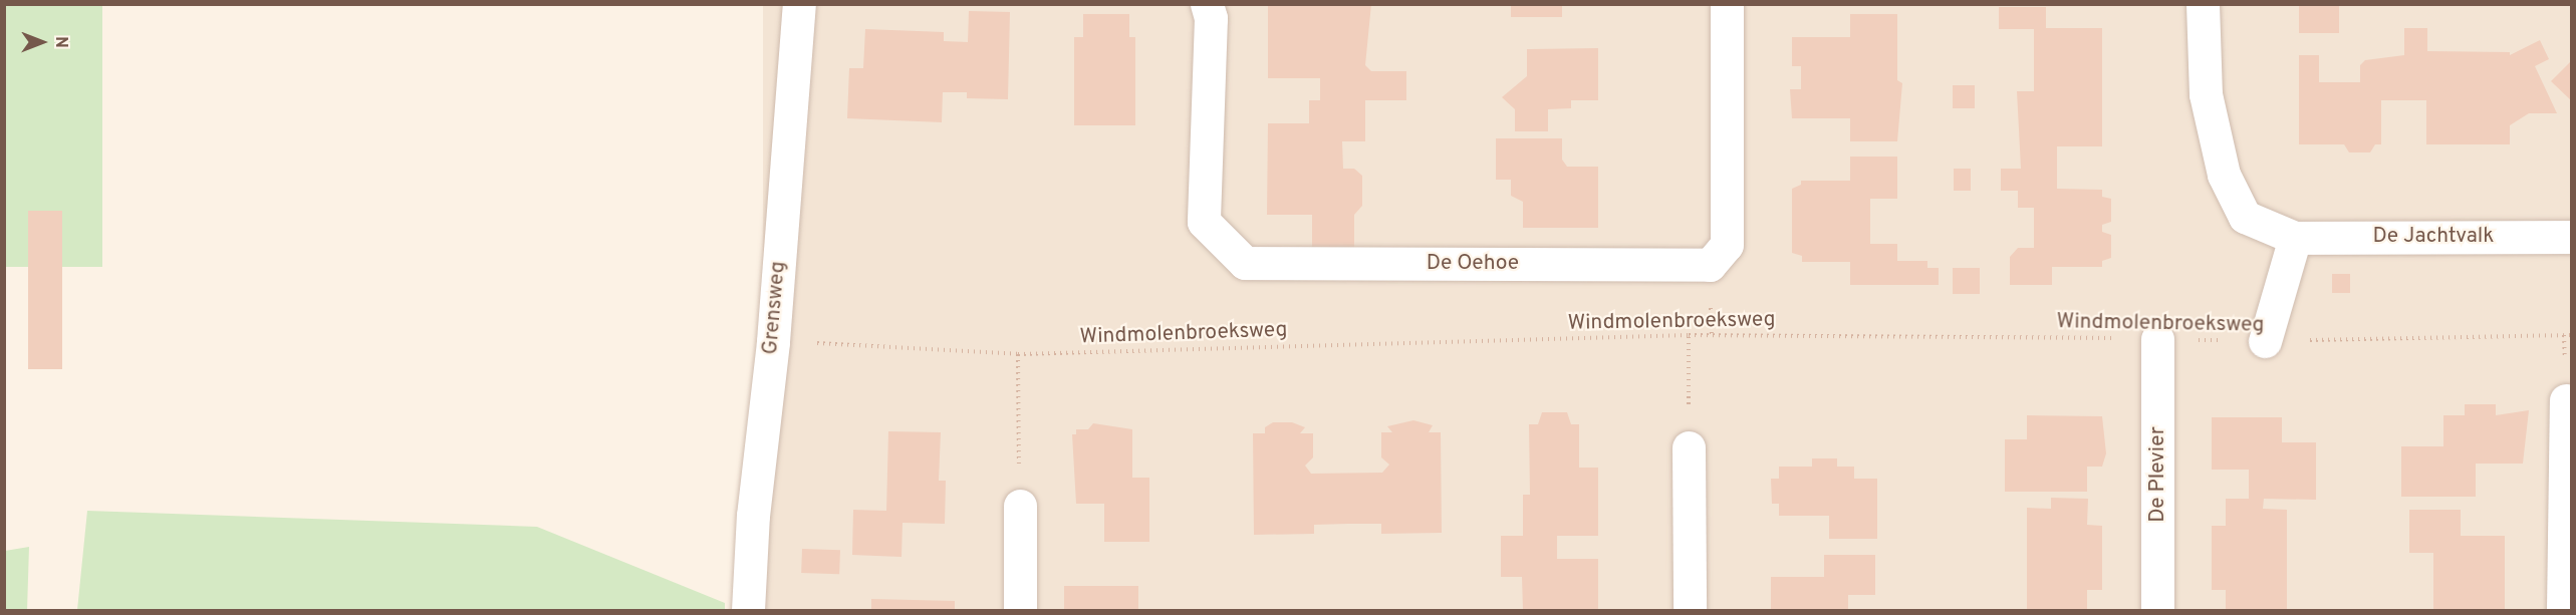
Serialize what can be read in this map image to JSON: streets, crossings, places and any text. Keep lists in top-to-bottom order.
{
  "streets": {
    "street": [
      "De Jachtvalk",
      "De Oehoe",
      "Grensweg",
      "De Plevier"
    ],
    "path": ["Windmolenbroeksweg"]
  },
  "crossings": [
    ["Grensweg", "Windmolenbroeksweg"],
    ["Windmolenbroeksweg", "De Plevier"]
  ],
  "north": "right"
}
